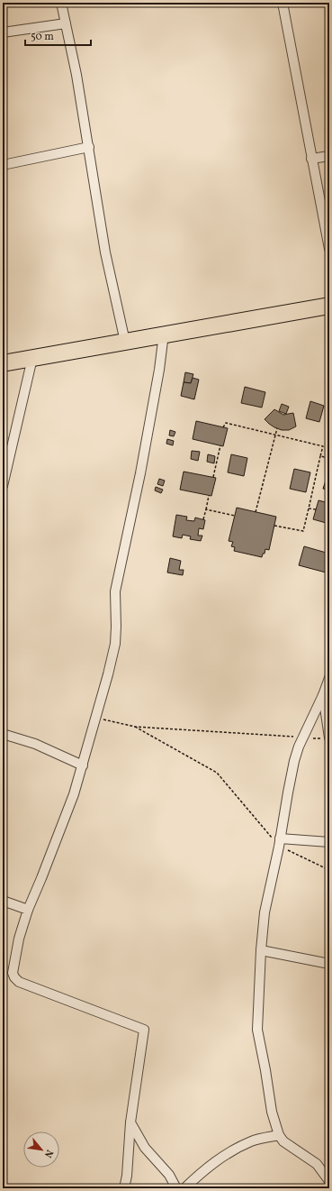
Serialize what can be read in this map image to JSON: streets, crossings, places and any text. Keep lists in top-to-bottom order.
{
  "scale_bar": "50 m",
  "north": "bottom right"
}
